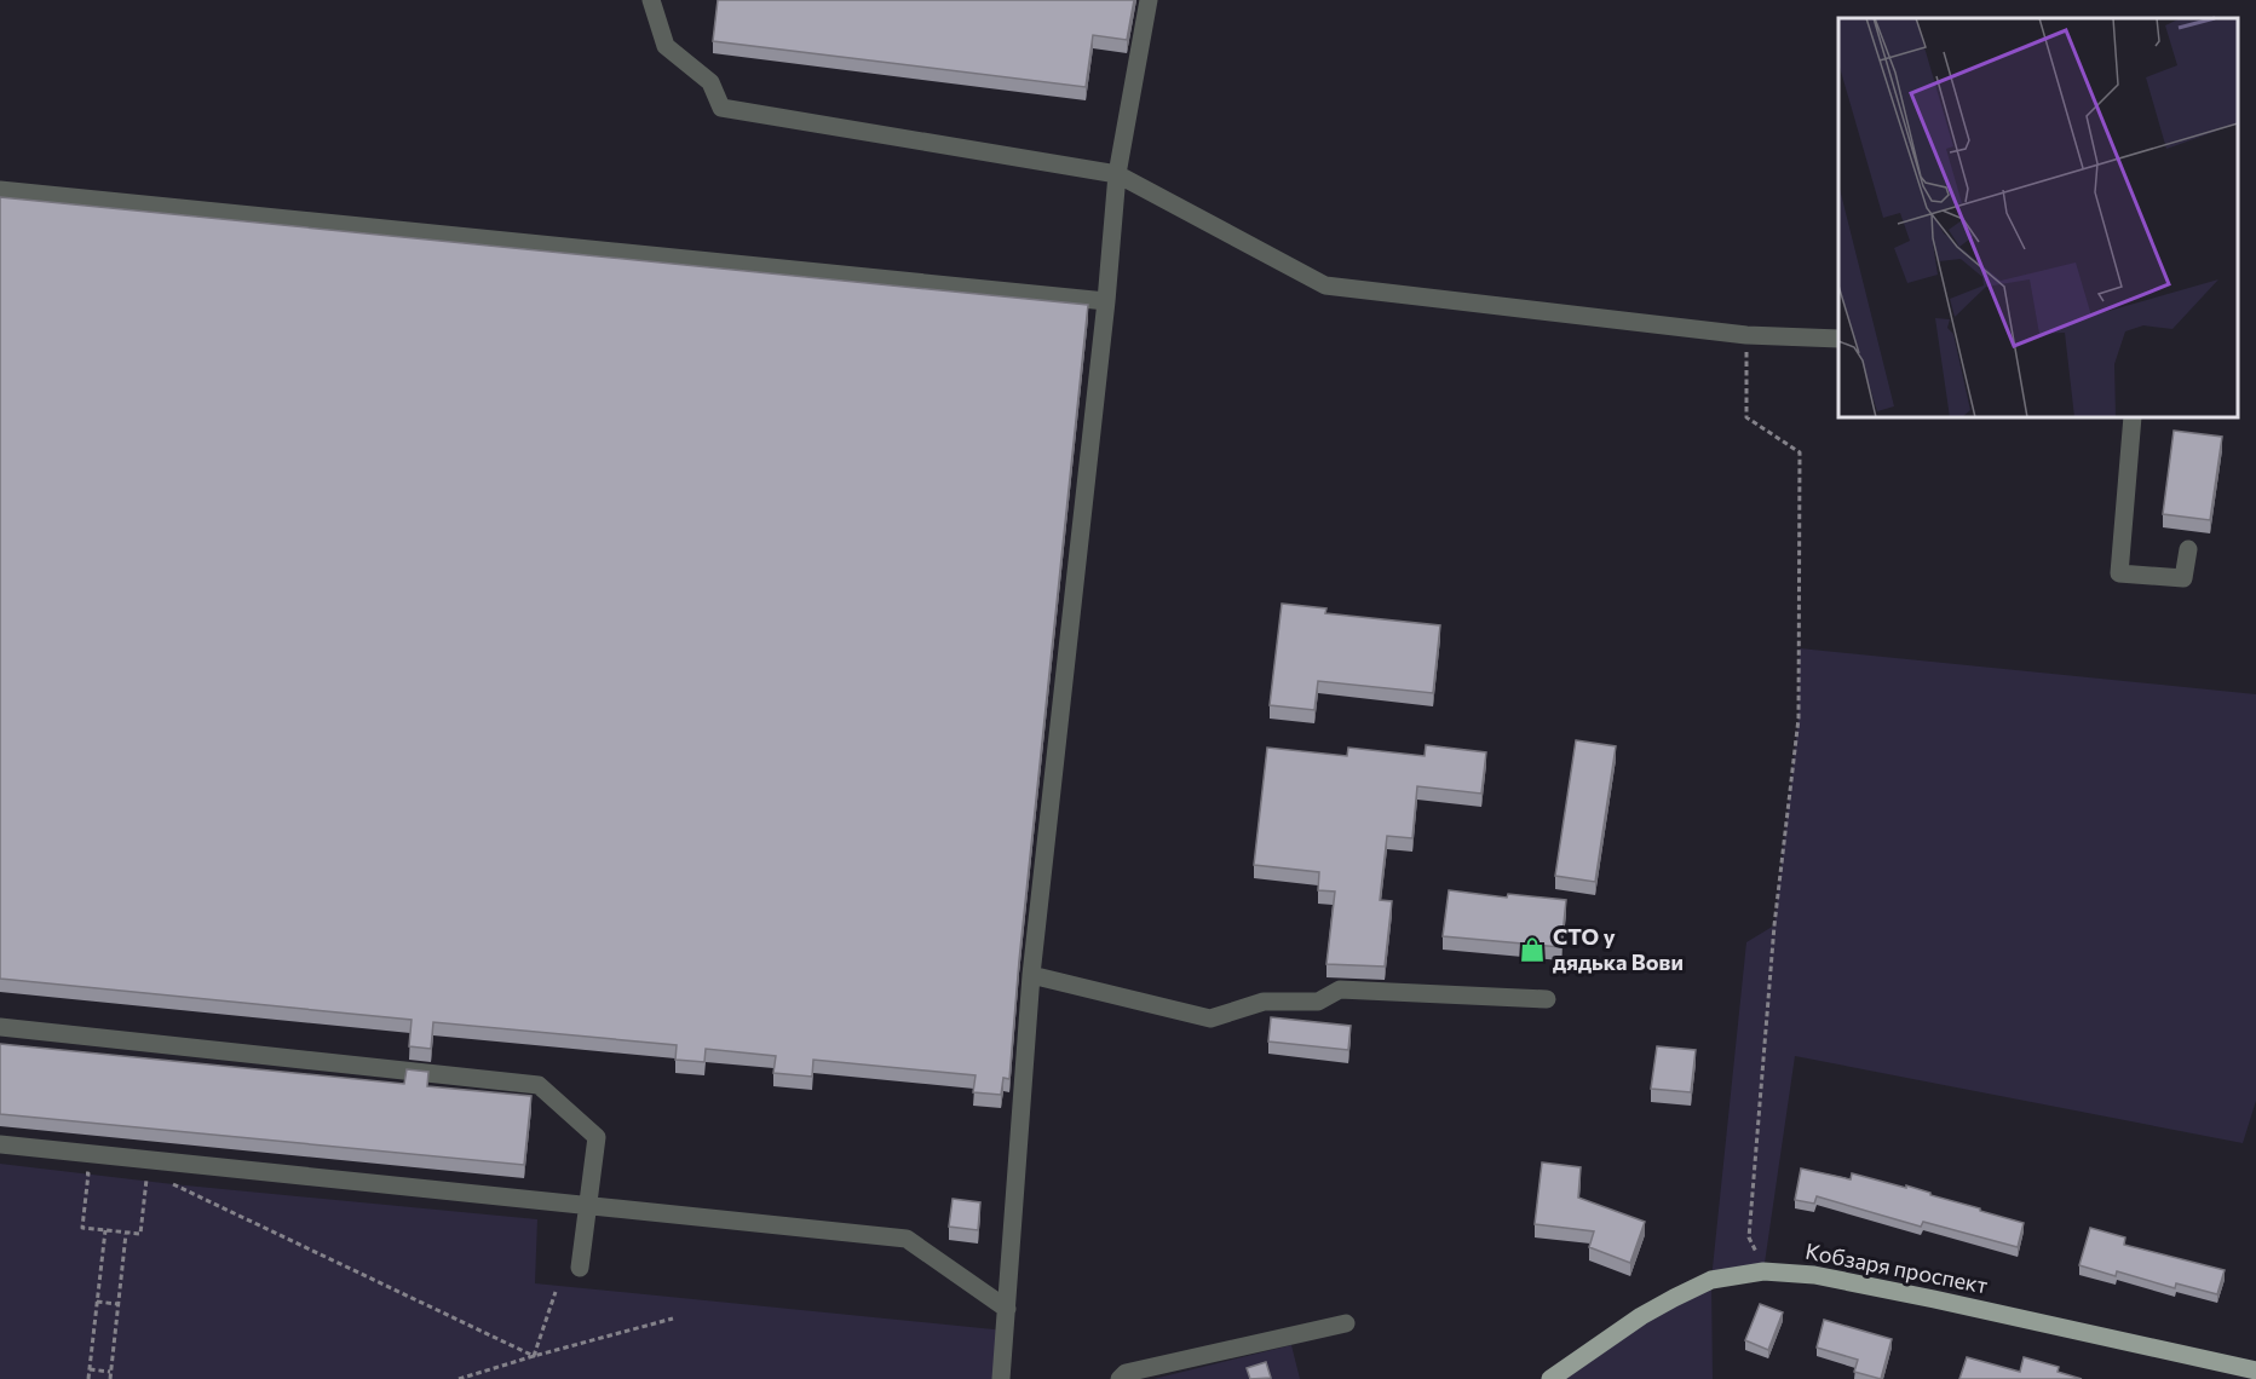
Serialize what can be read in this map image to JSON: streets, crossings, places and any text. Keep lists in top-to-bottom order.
{
  "streets": {
    "main road": ["Кобзаря проспект"]
  },
  "places": {
    "shop": ["СТО у дядька Вови"]
  }
}
